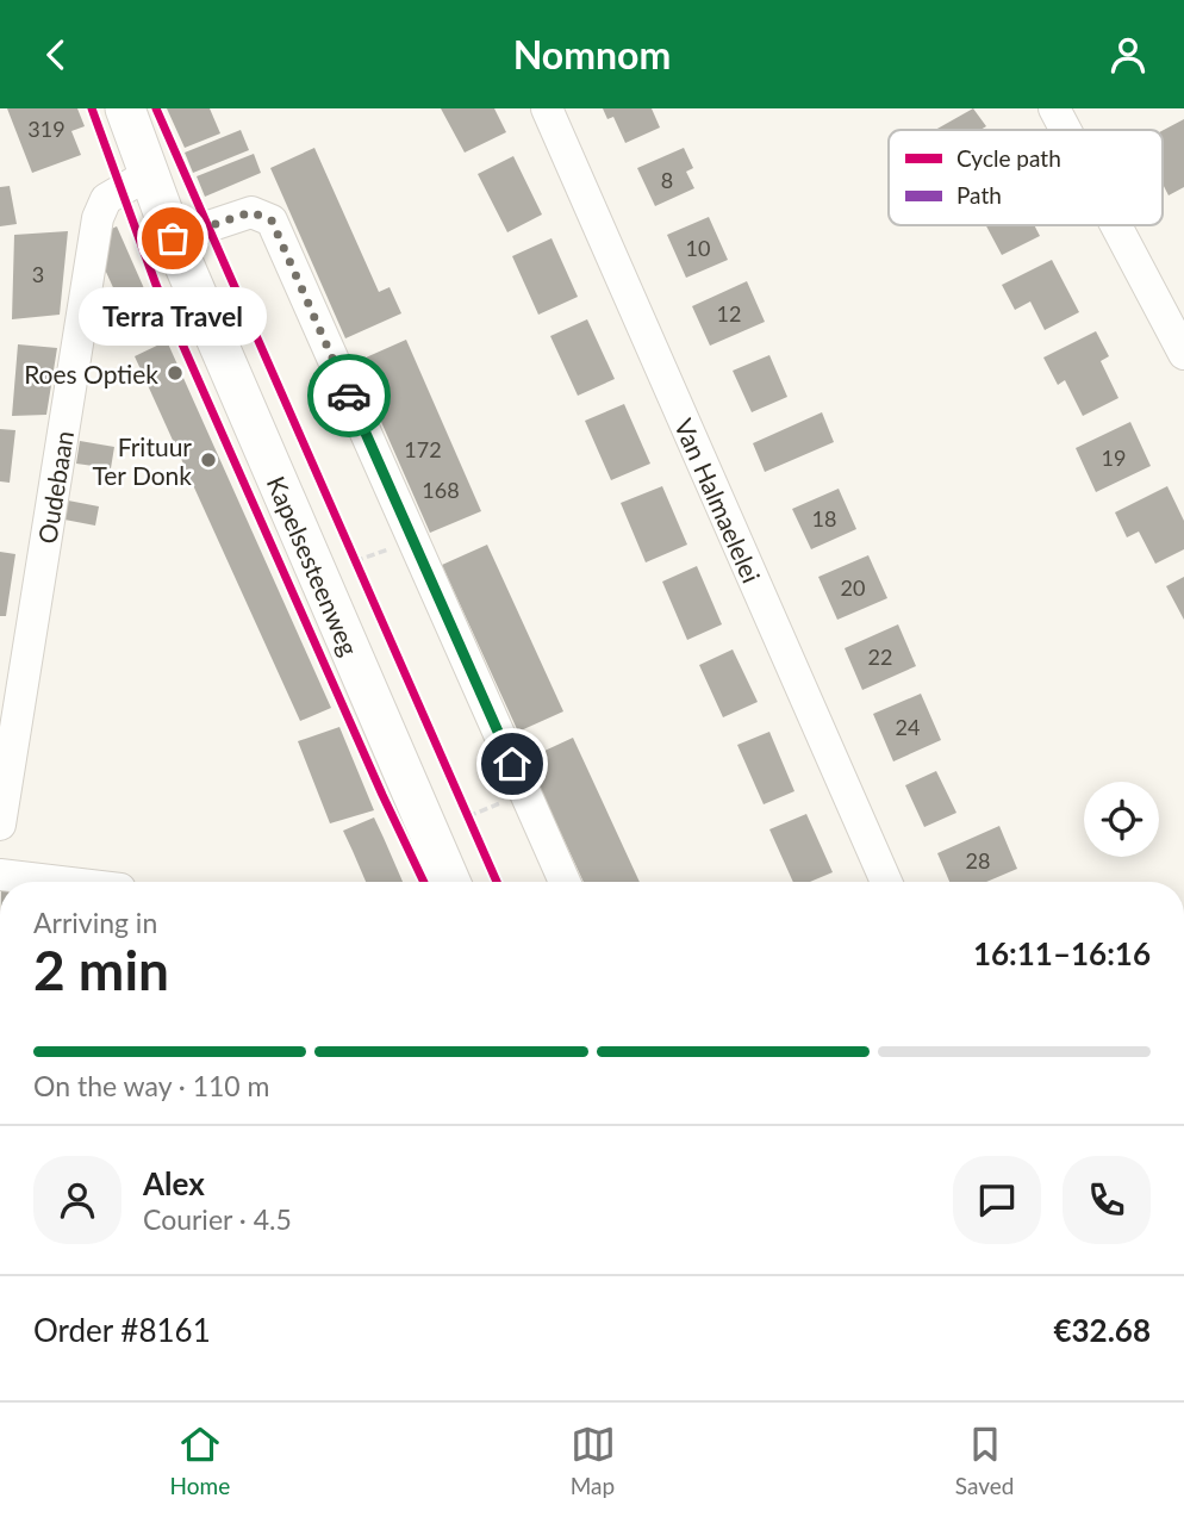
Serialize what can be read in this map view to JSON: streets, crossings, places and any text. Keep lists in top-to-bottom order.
{
  "streets": {
    "main road": ["Kapelsesteenweg"],
    "street": ["Oudebaan", "Van Halmaelelei"]
  },
  "crossings": [
    ["Oudebaan", "Kapelsesteenweg"]
  ],
  "places": ["Terra Travel", "Roes Optiek", "Frituur Ter Donk"],
  "house_numbers": [
    "319",
    "8",
    "10",
    "3",
    "12",
    "172",
    "19",
    "168",
    "18",
    "20",
    "22",
    "24",
    "28"
  ],
  "legend": ["Cycle path", "Path"],
  "page": {
    "header": "Nomnom",
    "bubble": "Terra Travel",
    "heading": ["2 min", "Arriving in", "16:11–16:16"],
    "panel": [
      "Alex",
      "Courier · 4.5",
      "Order #8161",
      "€32.68"
    ],
    "bar": "On the way · 110 m",
    "tabs": ["Home", "Map", "Saved"]
  }
}
